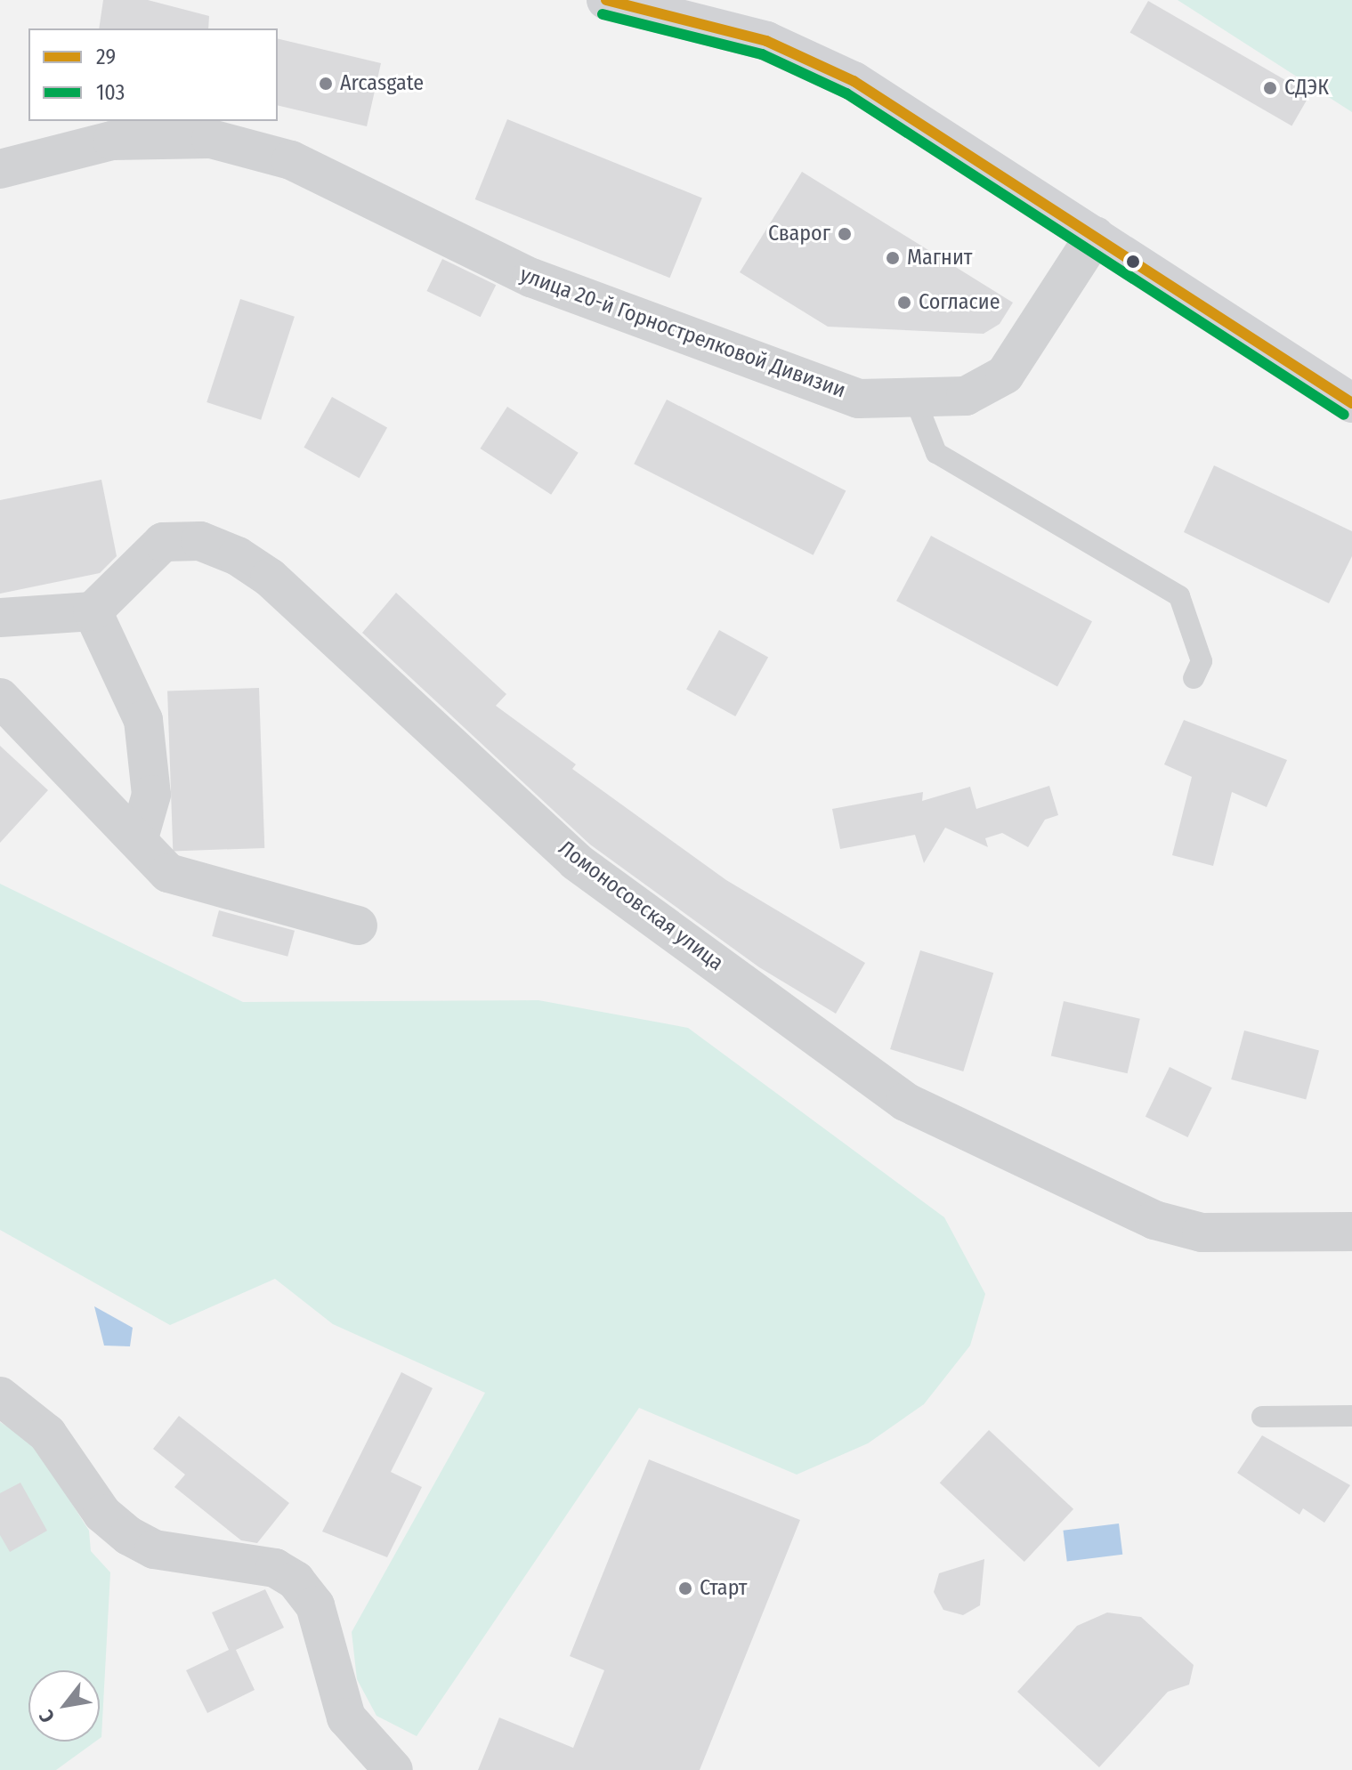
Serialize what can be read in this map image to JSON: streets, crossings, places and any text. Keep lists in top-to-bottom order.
{
  "streets": {
    "street": ["улица 20-й Горнострелковой Дивизии", "Ломоносовская улица"]
  },
  "places": [
    "Arcasgate",
    "СДЭК",
    "Сварог",
    "Магнит",
    "Согласие",
    "Старт"
  ],
  "lines": ["transit line 29", "transit line 103"],
  "legend": ["29", "103"],
  "north": "bottom left"
}
